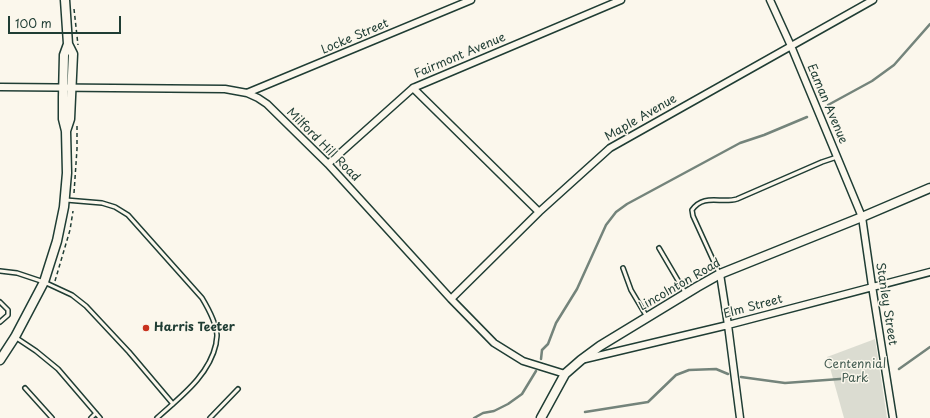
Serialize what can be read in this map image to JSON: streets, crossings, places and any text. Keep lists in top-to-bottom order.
{
  "streets": {
    "street": [
      "Locke Street",
      "Fairmont Avenue",
      "Eaman Avenue",
      "Maple Avenue",
      "Milford Hill Road",
      "Lincolnton Road",
      "Stanley Street",
      "Elm Street"
    ]
  },
  "crossings": [
    ["Locke Street", "Milford Hill Road"],
    ["Fairmont Avenue", "Milford Hill Road"],
    ["Eaman Avenue", "Maple Avenue"],
    ["Eaman Avenue", "Lincolnton Road"],
    ["Eaman Avenue", "Stanley Street"],
    ["Maple Avenue", "Milford Hill Road"],
    ["Milford Hill Road", "Lincolnton Road"],
    ["Lincolnton Road", "Stanley Street"],
    ["Lincolnton Road", "Elm Street"],
    ["Stanley Street", "Elm Street"]
  ],
  "parks": ["Centennial Park"],
  "places": ["Harris Teeter"],
  "scale_bar": "100 m"
}
